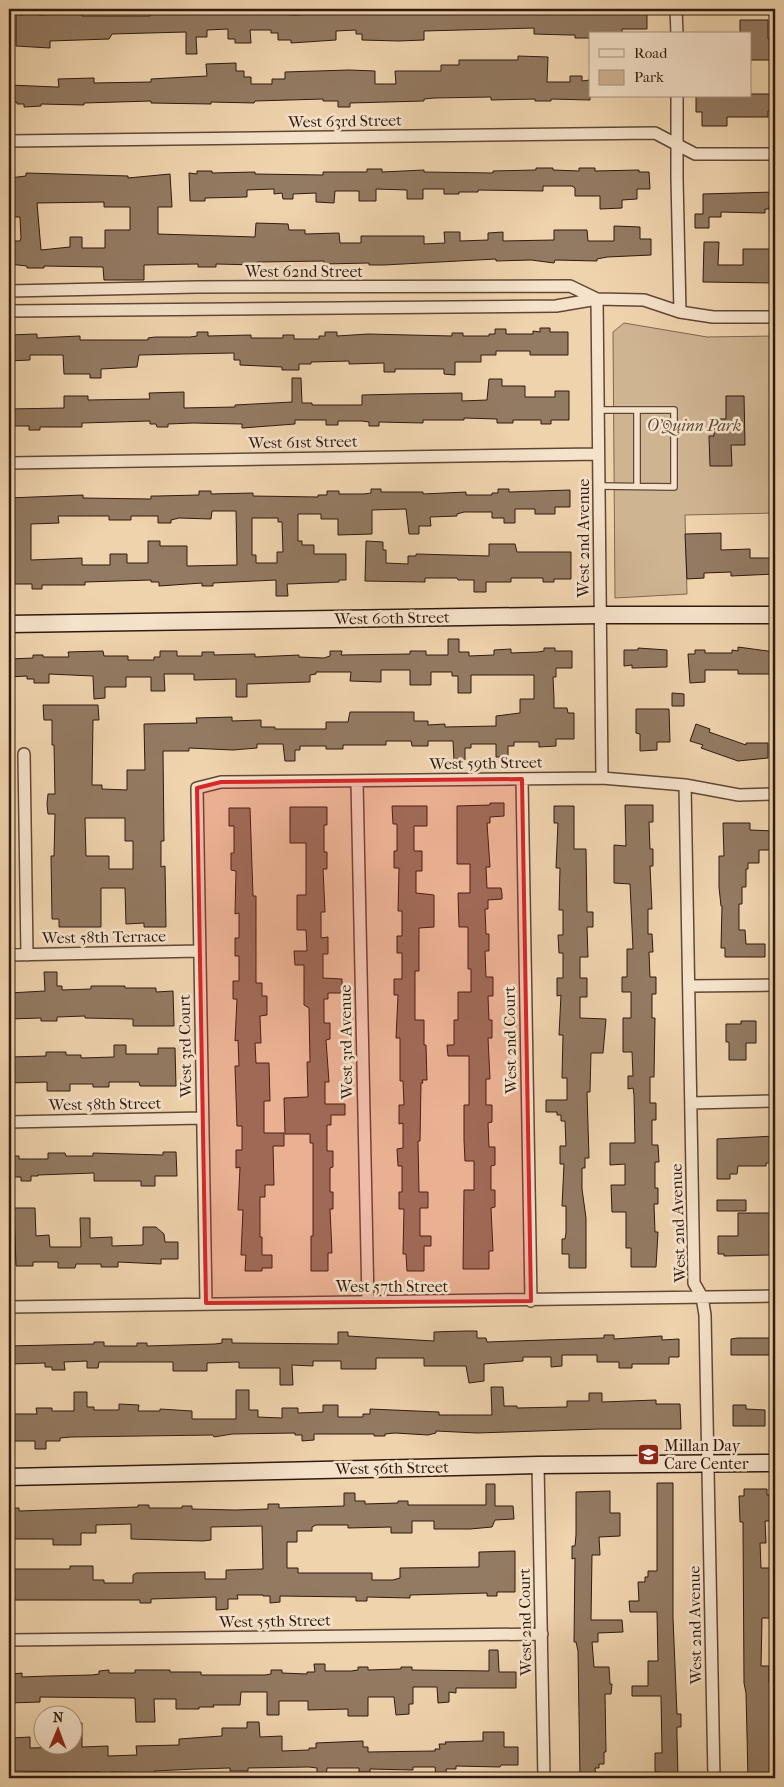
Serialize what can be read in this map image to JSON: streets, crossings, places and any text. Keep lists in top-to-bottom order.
{
  "streets": {
    "street": [
      "West 63rd Street",
      "West 62nd Street",
      "West 61st Street",
      "West 2nd Avenue",
      "West 60th Street",
      "West 59th Street",
      "West 58th Terrace",
      "West 2nd Court",
      "West 3rd Avenue",
      "West 3rd Court",
      "West 58th Street",
      "West 57th Street",
      "West 56th Street",
      "West 55th Street"
    ]
  },
  "crossings": [
    ["West 62nd Street", "West 2nd Avenue"],
    ["West 61st Street", "West 2nd Avenue"],
    ["West 2nd Avenue", "West 60th Street"],
    ["West 2nd Avenue", "West 59th Street"],
    ["West 2nd Avenue", "West 57th Street"],
    ["West 2nd Avenue", "West 56th Street"],
    ["West 59th Street", "West 2nd Court"],
    ["West 59th Street", "West 3rd Avenue"],
    ["West 59th Street", "West 3rd Court"],
    ["West 58th Terrace", "West 3rd Court"],
    ["West 2nd Court", "West 57th Street"],
    ["West 2nd Court", "West 56th Street"],
    ["West 2nd Court", "West 55th Street"],
    ["West 3rd Avenue", "West 57th Street"],
    ["West 3rd Court", "West 58th Street"],
    ["West 3rd Court", "West 57th Street"]
  ],
  "parks": ["O'Quinn Park"],
  "places": {
    "school or university": ["Millan Day Care Center"]
  },
  "legend": ["Road", "Park"],
  "north": "top"
}
